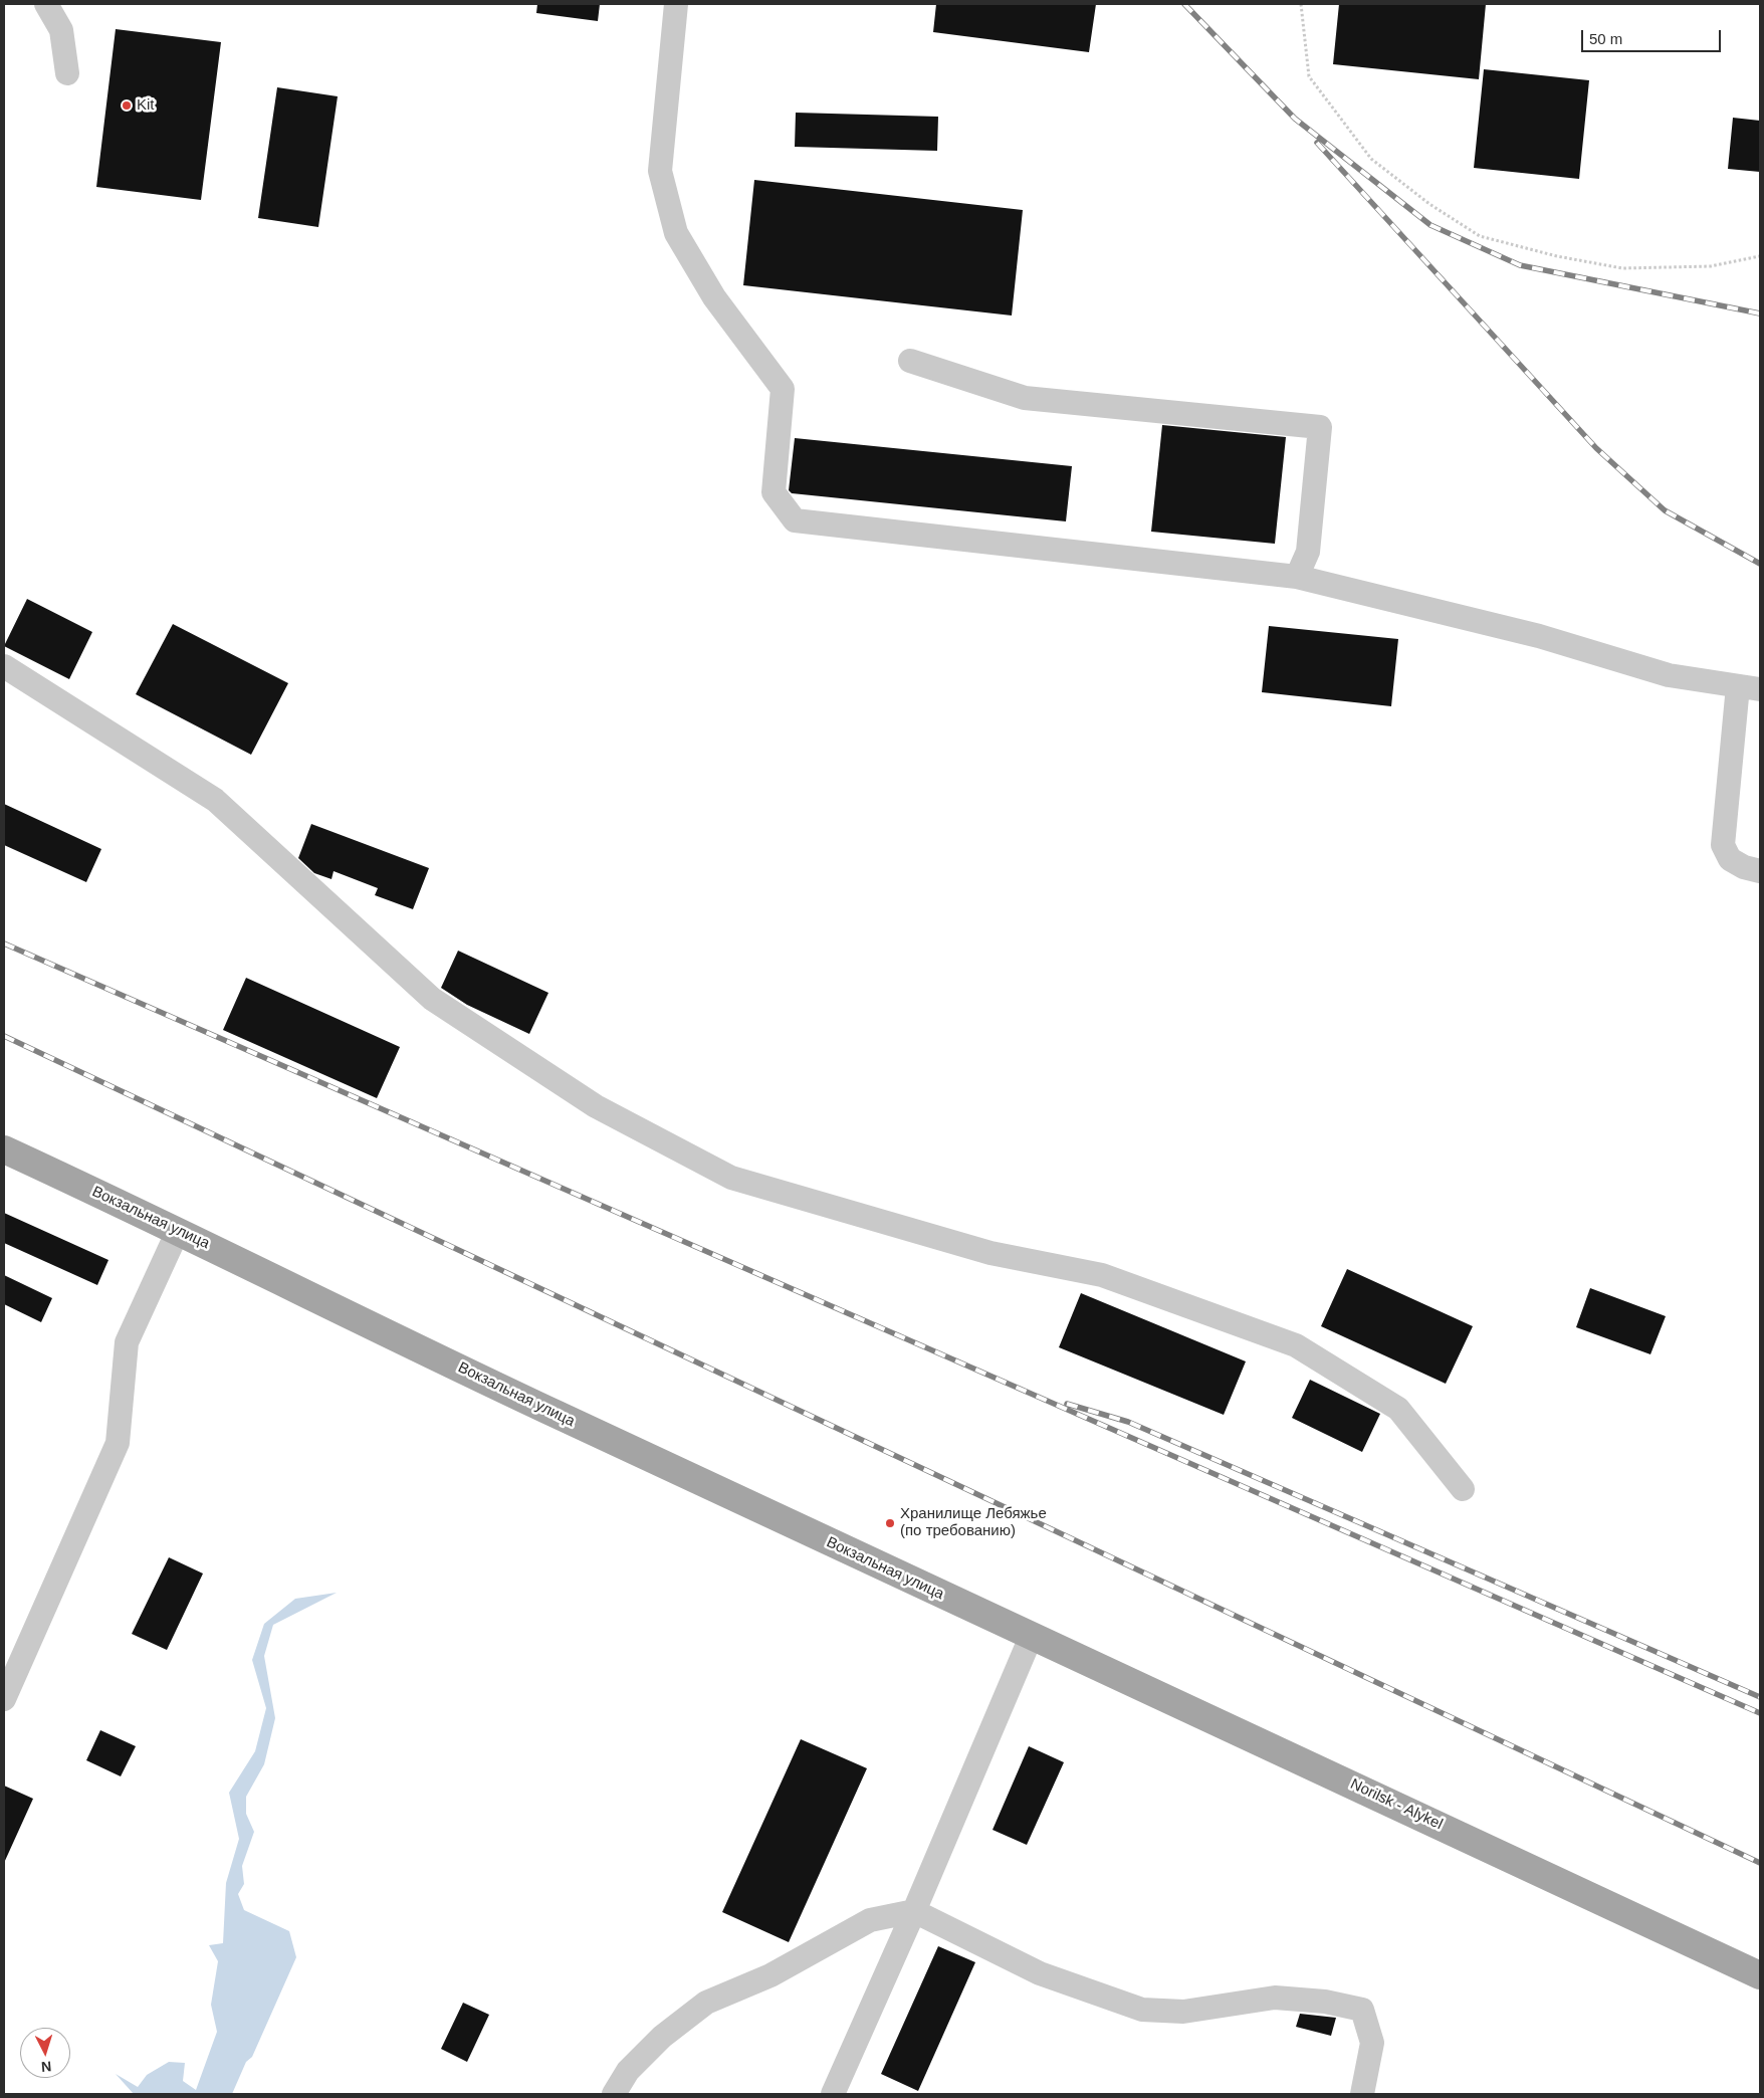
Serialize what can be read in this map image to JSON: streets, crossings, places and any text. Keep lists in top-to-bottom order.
{
  "streets": {
    "main road": ["Вокзальная улица", "Norilsk - Alykel"]
  },
  "crossings": [
    ["Вокзальная улица", "Norilsk - Alykel"]
  ],
  "places": ["Kit", "Хранилище Лебяжье (по требованию)"],
  "scale_bar": "50 m",
  "north": "bottom"
}
